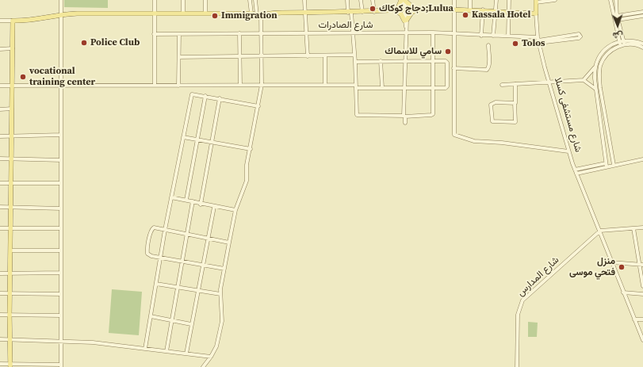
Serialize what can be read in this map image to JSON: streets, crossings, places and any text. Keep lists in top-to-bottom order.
{
  "streets": {
    "main road": ["شارع مستشفى كسلا"],
    "street": ["شارع الصادرات", "شارع المدارس"]
  },
  "crossings": [
    ["شارع الصادرات", "شارع مستشفى كسلا"],
    ["شارع مستشفى كسلا", "شارع المدارس"]
  ],
  "places": [
    "دجاج كوكاك;Lulua",
    "Kassala Hotel",
    "Immigration",
    "Police Club",
    "Tolos",
    "سامي للاسماك",
    "vocational training center",
    "منزل فتحي موسى"
  ],
  "north": "bottom"
}
